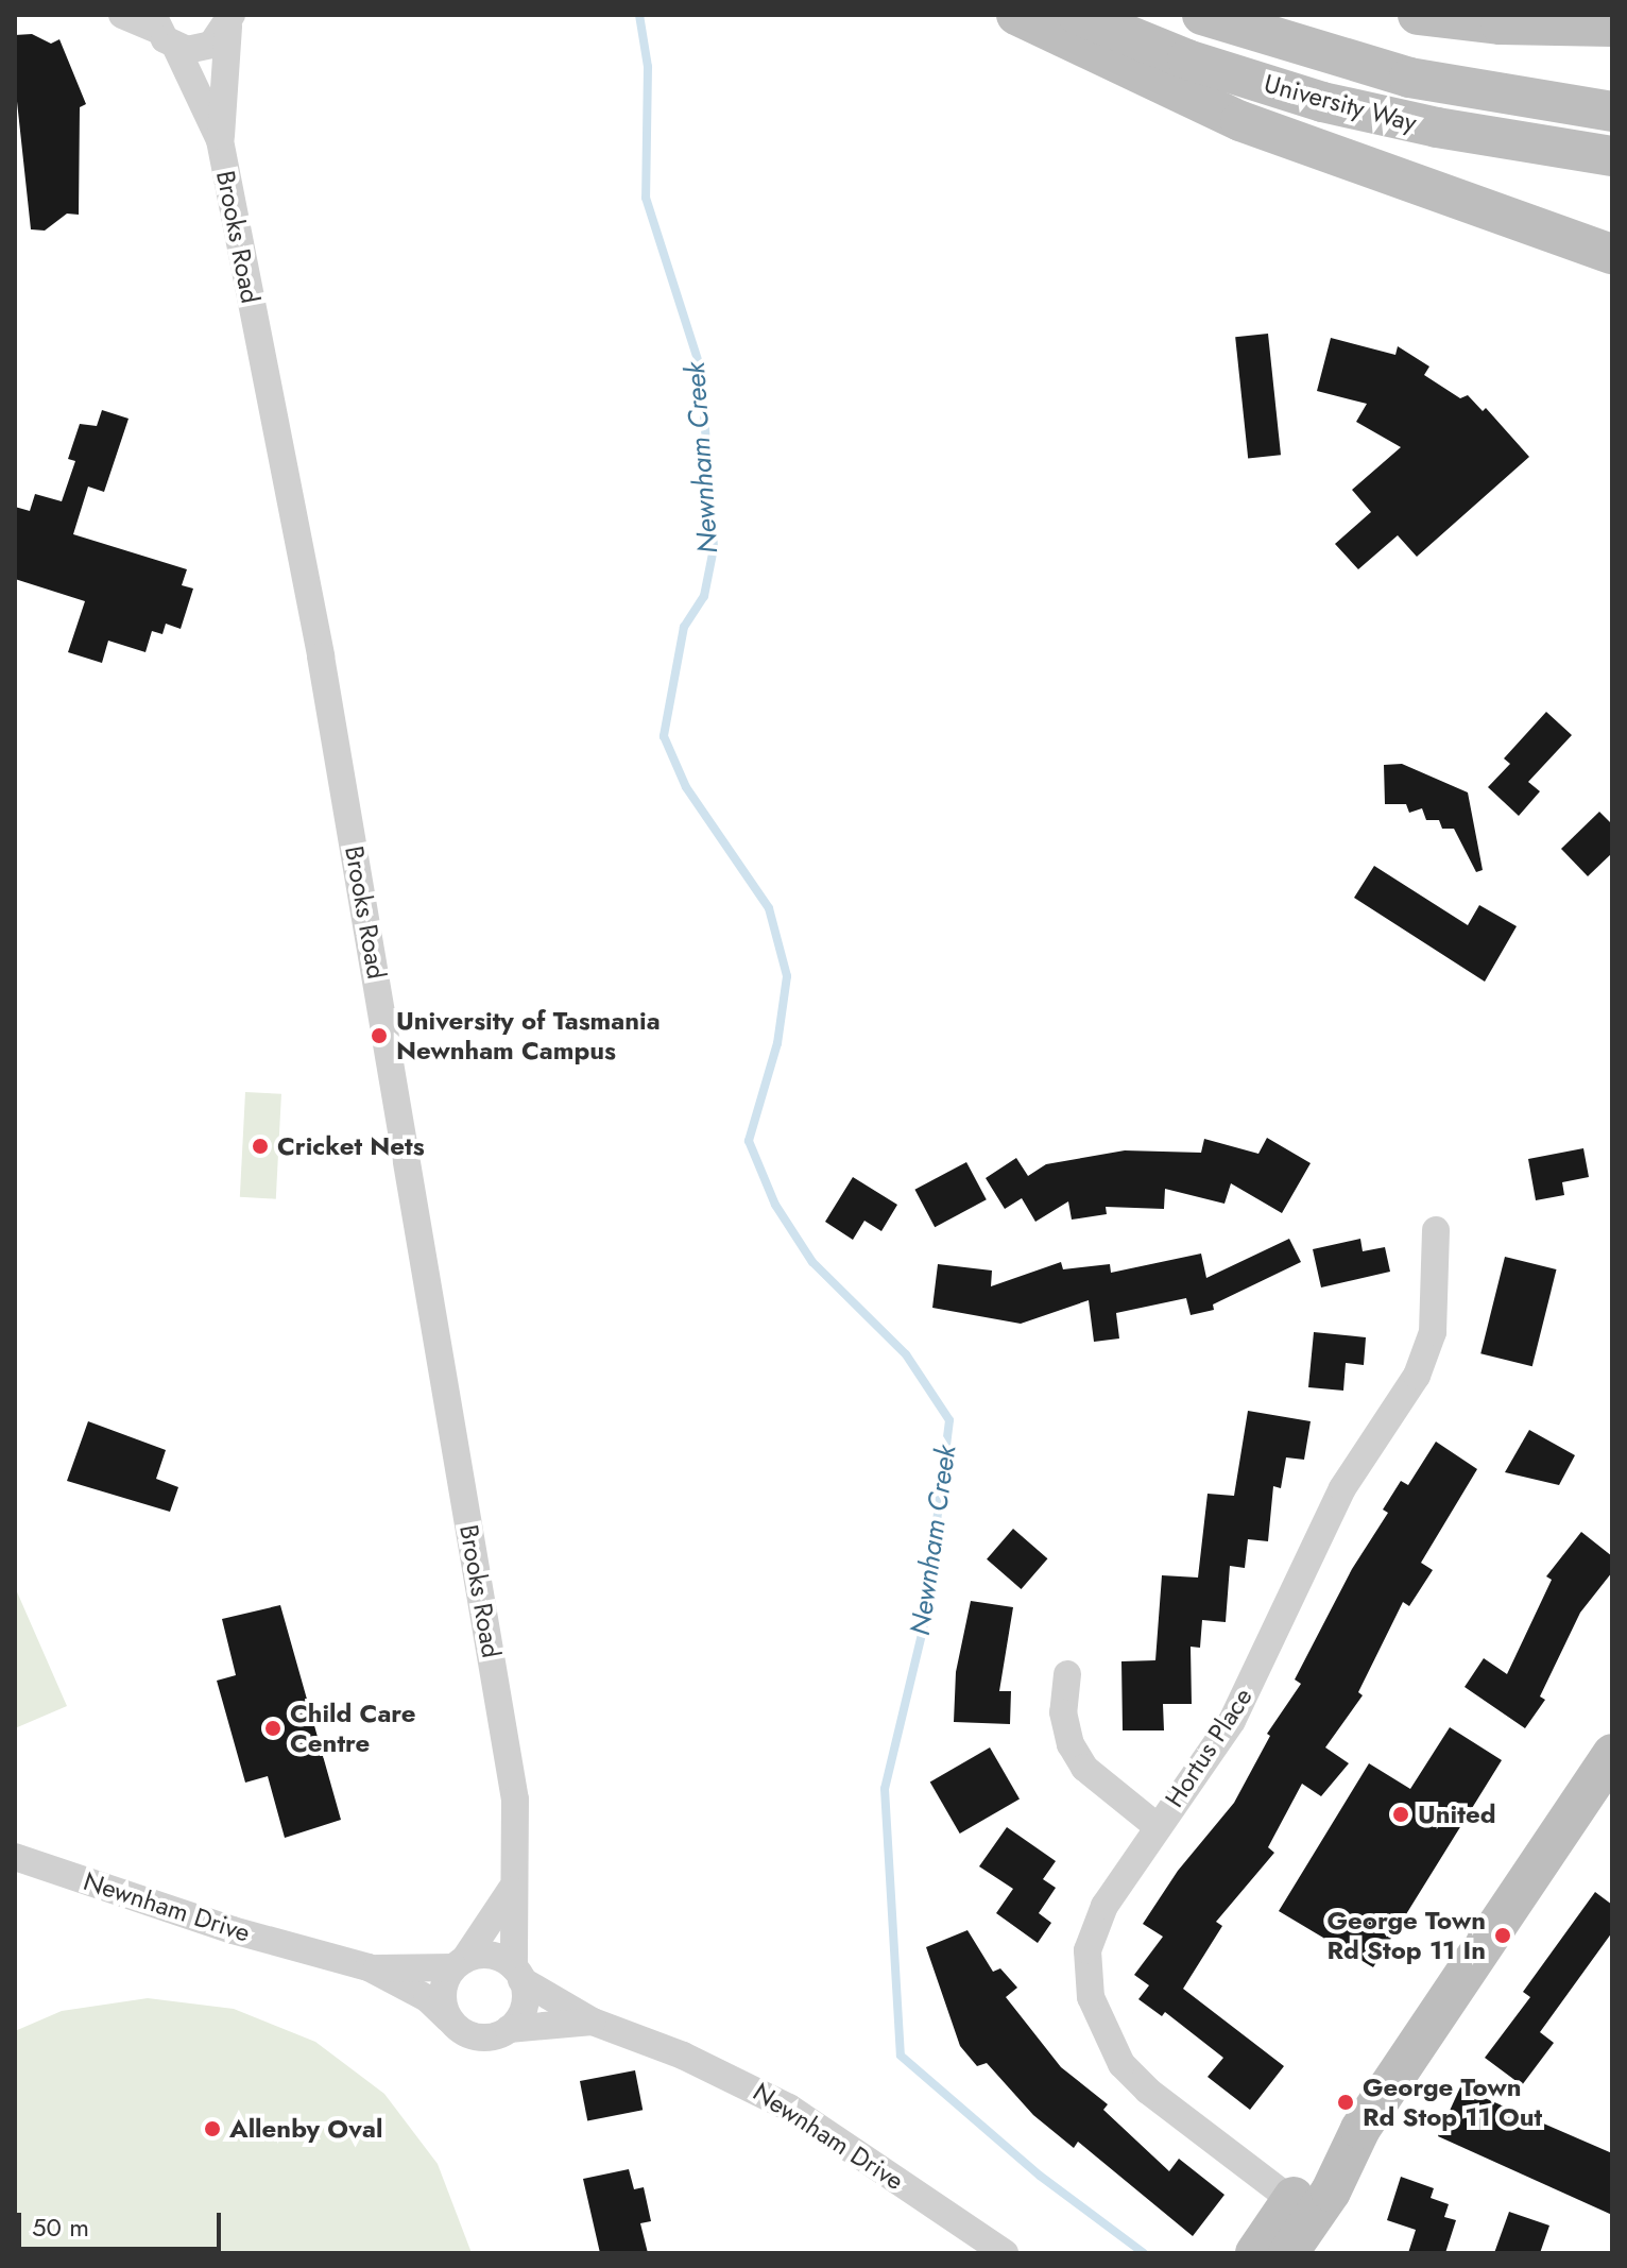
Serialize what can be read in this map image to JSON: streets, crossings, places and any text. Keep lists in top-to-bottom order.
{
  "streets": {
    "main road": ["University Way"],
    "street": ["Brooks Road", "Hortus Place", "Newnham Drive"]
  },
  "crossings": [
    ["Brooks Road", "Newnham Drive"]
  ],
  "water": ["Newnham Creek"],
  "places": [
    "University of Tasmania Newnham Campus",
    "Cricket Nets",
    "Child Care Centre",
    "United",
    "George Town Rd Stop 11 In",
    "George Town Rd Stop 11 Out",
    "Allenby Oval"
  ],
  "scale_bar": "50 m"
}
